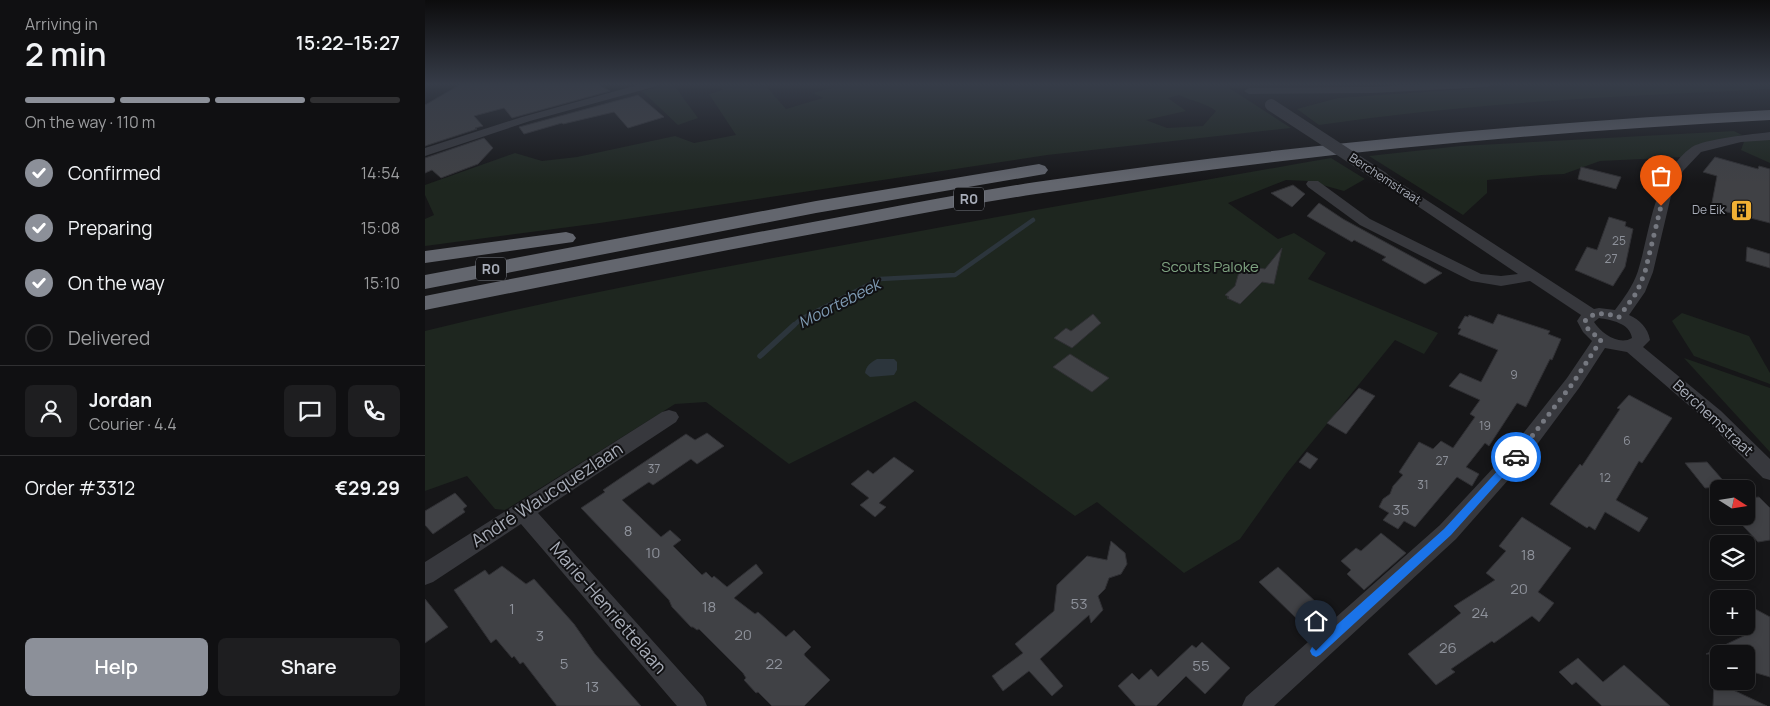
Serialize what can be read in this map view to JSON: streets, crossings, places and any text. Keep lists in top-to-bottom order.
{
  "streets": {
    "highway": ["R0"],
    "street": ["Berchemstraat", "André Waucquezlaan", "Marie-Henriettelaan"]
  },
  "crossings": [
    ["André Waucquezlaan", "Marie-Henriettelaan"]
  ],
  "water": ["Moortebeek"],
  "parks": ["Scouts Paloke"],
  "places": {
    "building": ["De Eik"]
  },
  "house_numbers": [
    "25",
    "27",
    "9",
    "19",
    "6",
    "27",
    "37",
    "12",
    "31",
    "35",
    "8",
    "10",
    "18",
    "20",
    "53",
    "18",
    "1",
    "24",
    "20",
    "3",
    "26",
    "5",
    "22",
    "55",
    "13"
  ],
  "north": "right",
  "page": {
    "heading": ["2 min", "Arriving in", "15:22–15:27"],
    "panel": [
      "Jordan",
      "Courier · 4.4",
      "Order #3312",
      "€29.29"
    ],
    "bar": "On the way · 110 m",
    "list": [
      ["Confirmed", "14:54"],
      ["Preparing", "15:08"],
      ["On the way", "15:10"],
      "Delivered"
    ],
    "map_buttons": ["+", "−"],
    "buttons": ["Help", "Share"]
  }
}
